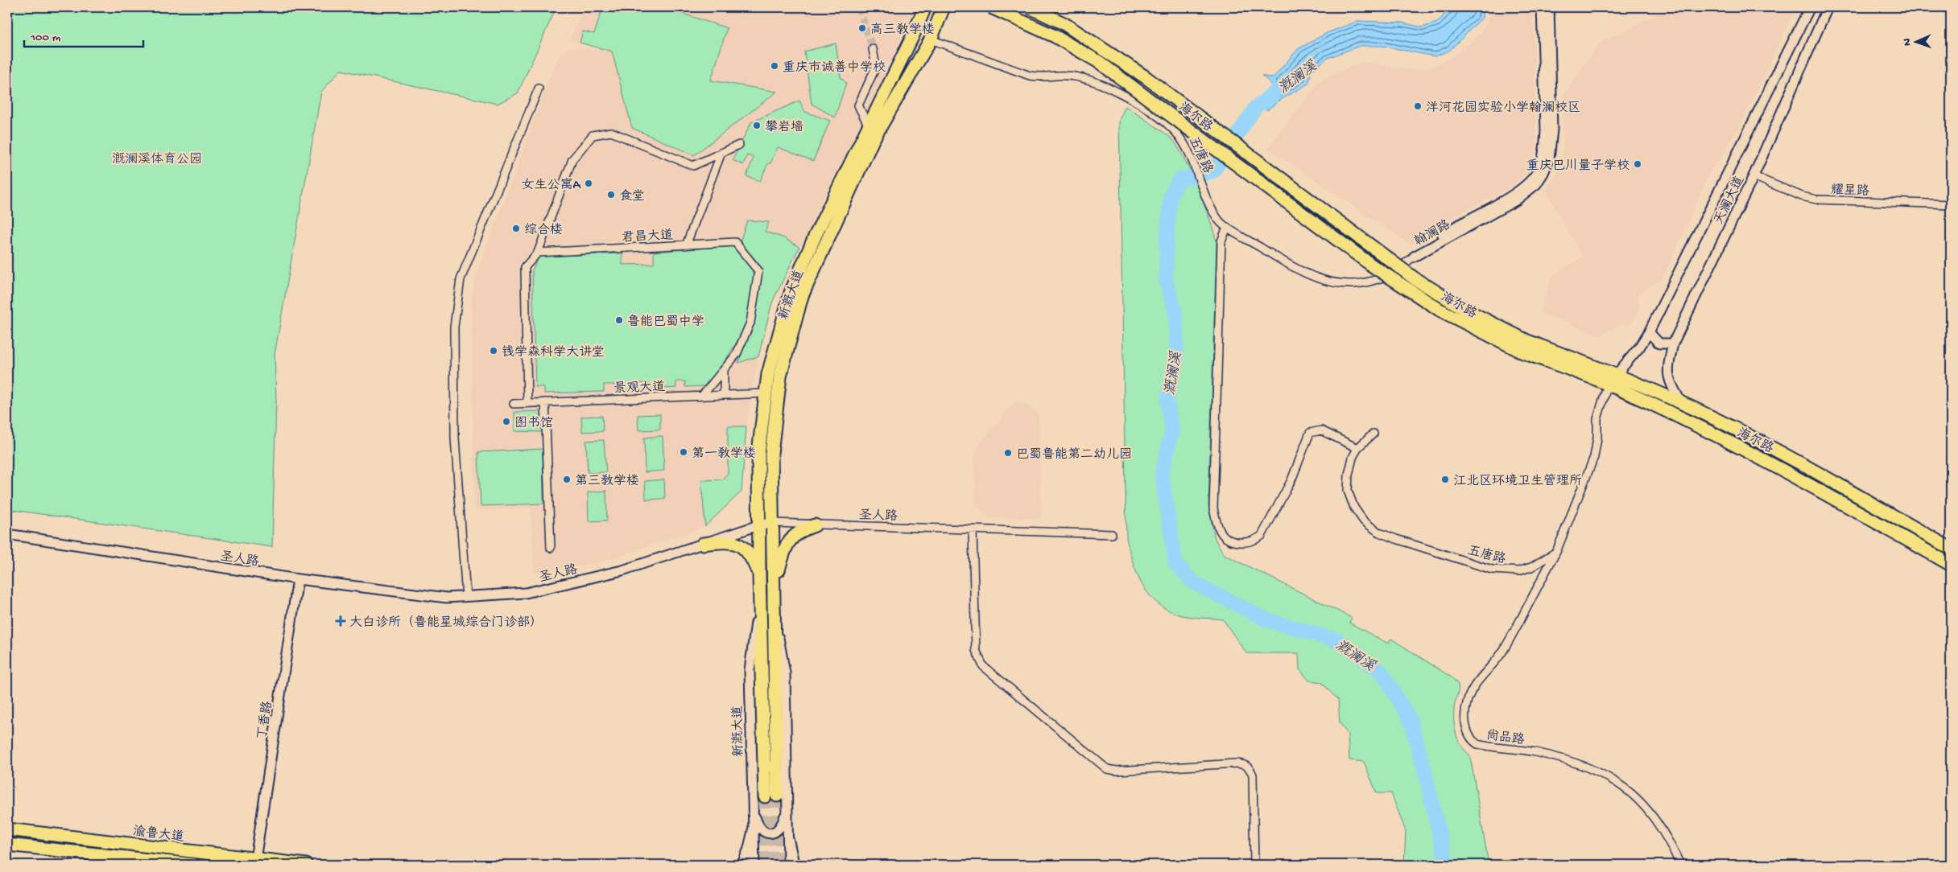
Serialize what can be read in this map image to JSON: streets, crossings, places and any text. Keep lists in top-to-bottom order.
{
  "streets": {
    "main road": ["海尔路", "新溉大道", "渝鲁大道"],
    "street": [
      "五唐路",
      "耀星路",
      "天澜大道",
      "翰澜路",
      "君昌大道",
      "景观大道",
      "圣人路",
      "丁香路",
      "尚品路"
    ]
  },
  "crossings": [
    ["海尔路", "天澜大道"],
    ["五唐路", "翰澜路"],
    ["五唐路", "新溉大道"],
    ["五唐路", "尚品路"],
    ["耀星路", "天澜大道"],
    ["君昌大道", "景观大道"],
    ["新溉大道", "景观大道"],
    ["新溉大道", "圣人路"],
    ["圣人路", "丁香路"],
    ["丁香路", "渝鲁大道"]
  ],
  "water": ["溉澜溪"],
  "parks": ["溉澜溪体育公园"],
  "places": {
    "other": [
      "高三教学楼",
      "重庆市诚善中学校",
      "洋河花园实验小学翰澜校区",
      "攀岩墙",
      "重庆巴川量子学校",
      "女生公寓A",
      "食堂",
      "综合楼",
      "鲁能巴蜀中学",
      "钱学森科学大讲堂",
      "图书馆",
      "第一教学楼",
      "巴蜀鲁能第二幼儿园",
      "第三教学楼",
      "江北区环境卫生管理所"
    ],
    "health": ["大白诊所（鲁能星城综合门诊部）"]
  },
  "scale_bar": "100 m",
  "north": "left"
}
